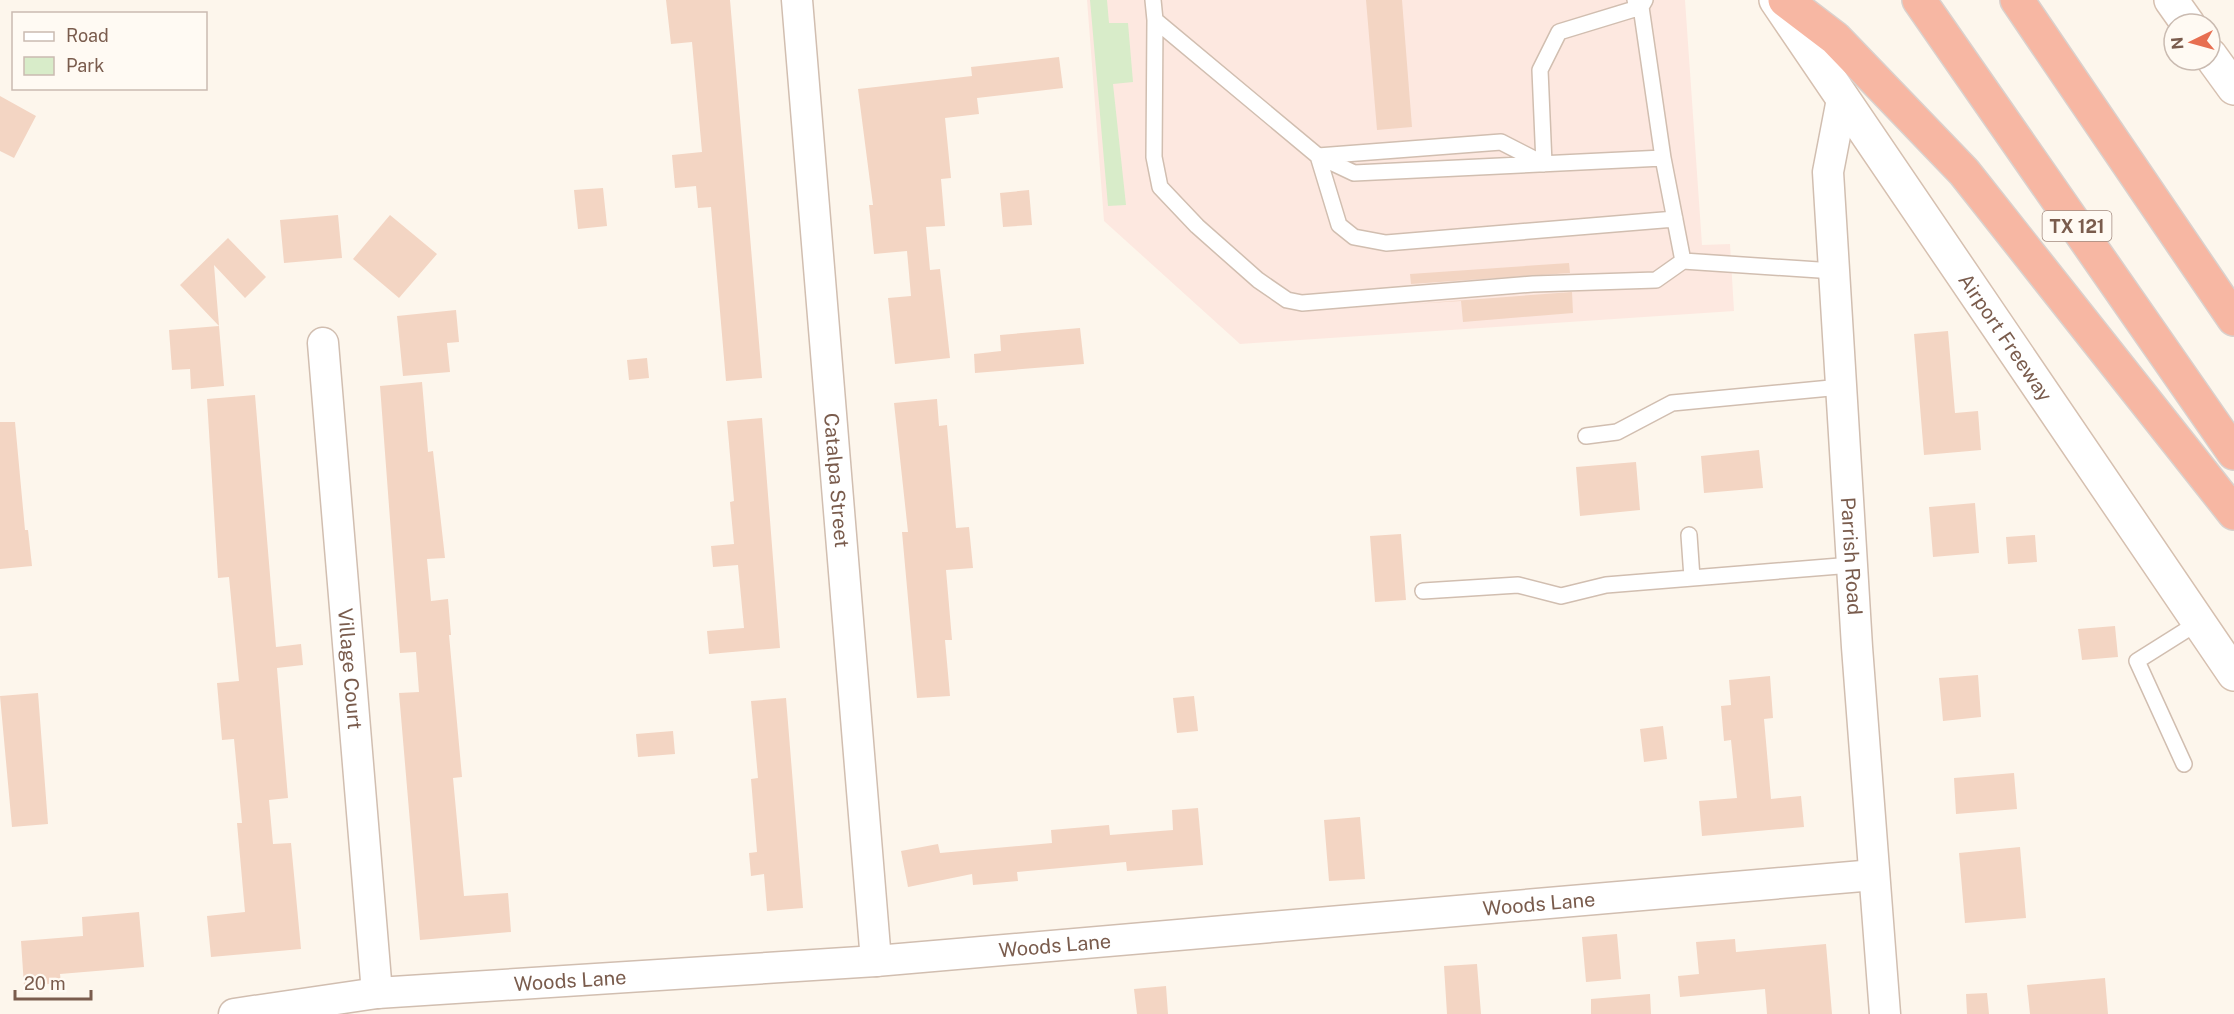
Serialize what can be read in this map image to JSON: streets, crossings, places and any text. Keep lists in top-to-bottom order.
{
  "streets": {
    "highway": ["TX 121"],
    "main road": ["Airport Freeway"],
    "street": [
      "Catalpa Street",
      "Parrish Road",
      "Village Court",
      "Woods Lane"
    ]
  },
  "crossings": [
    ["Airport Freeway", "Parrish Road"],
    ["Catalpa Street", "Woods Lane"],
    ["Parrish Road", "Woods Lane"],
    ["Village Court", "Woods Lane"]
  ],
  "legend": ["Road", "Park"],
  "scale_bar": "20 m",
  "north": "left"
}
